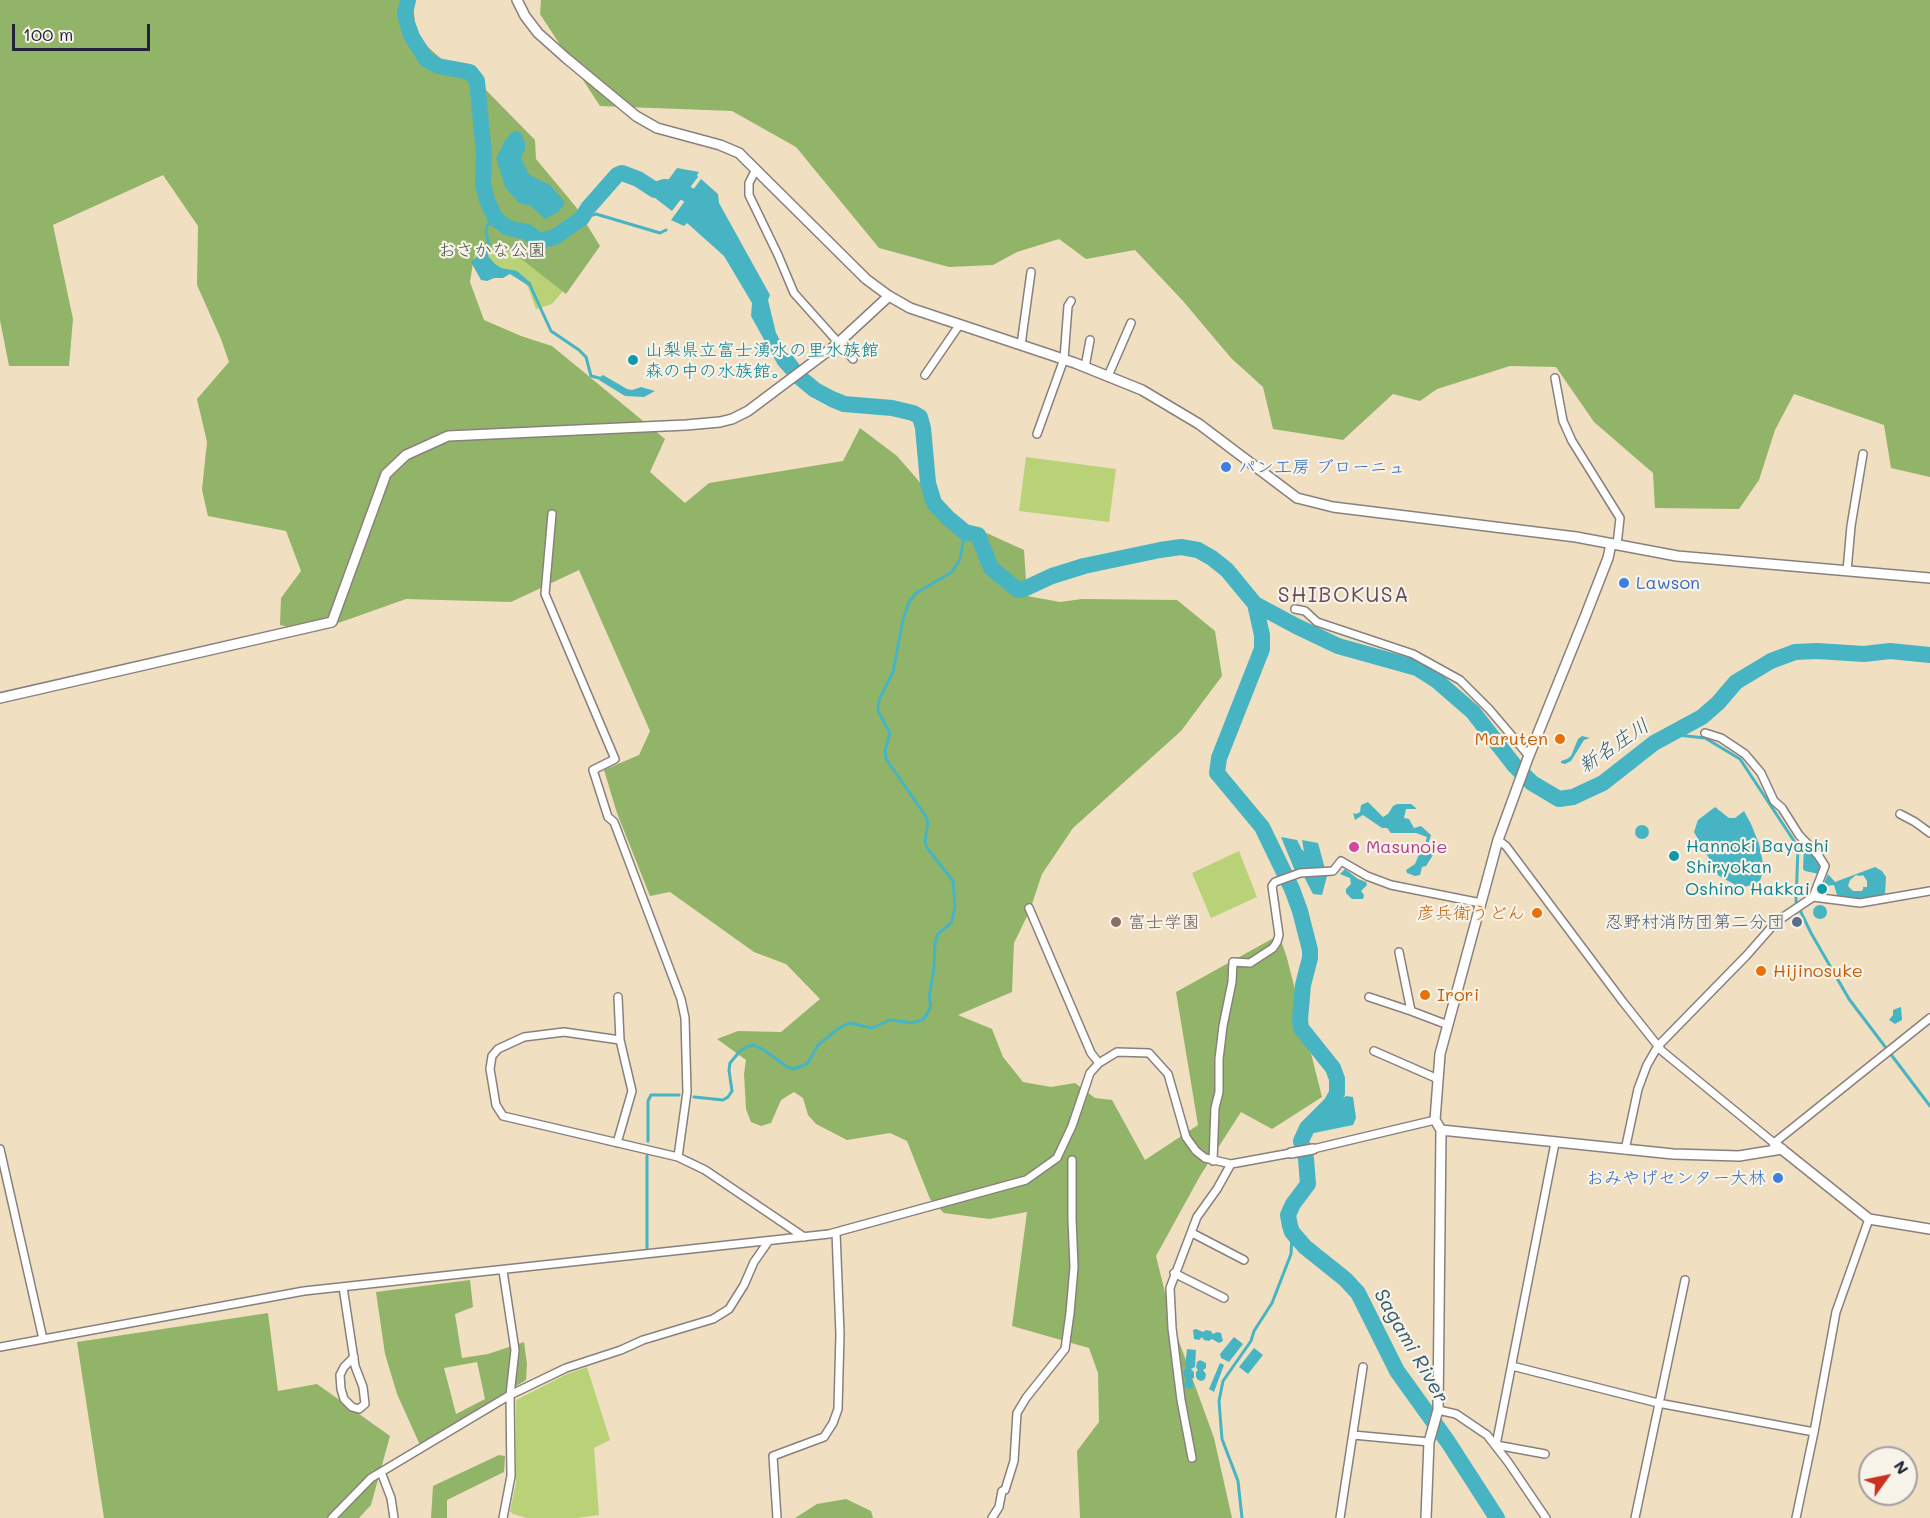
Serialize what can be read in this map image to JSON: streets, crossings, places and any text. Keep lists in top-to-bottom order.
{
  "districts": ["SHIBOKUSA"],
  "water": ["新名庄川", "Sagami River"],
  "parks": ["おさかな公園"],
  "places": [
    "山梨県立富士湧水の里水族館 森の中の水族館。",
    "パン工房 ブローニュ",
    "Lawson",
    "Maruten",
    "Masunoie",
    "Hannoki Bayashi Shiryokan",
    "Oshino Hakkai",
    "彦兵衛うどん",
    "富士学園",
    "忍野村消防団第二分団",
    "Hijinosuke",
    "Irori",
    "おみやげセンター大林"
  ],
  "scale_bar": "100 m",
  "north": "top right"
}
